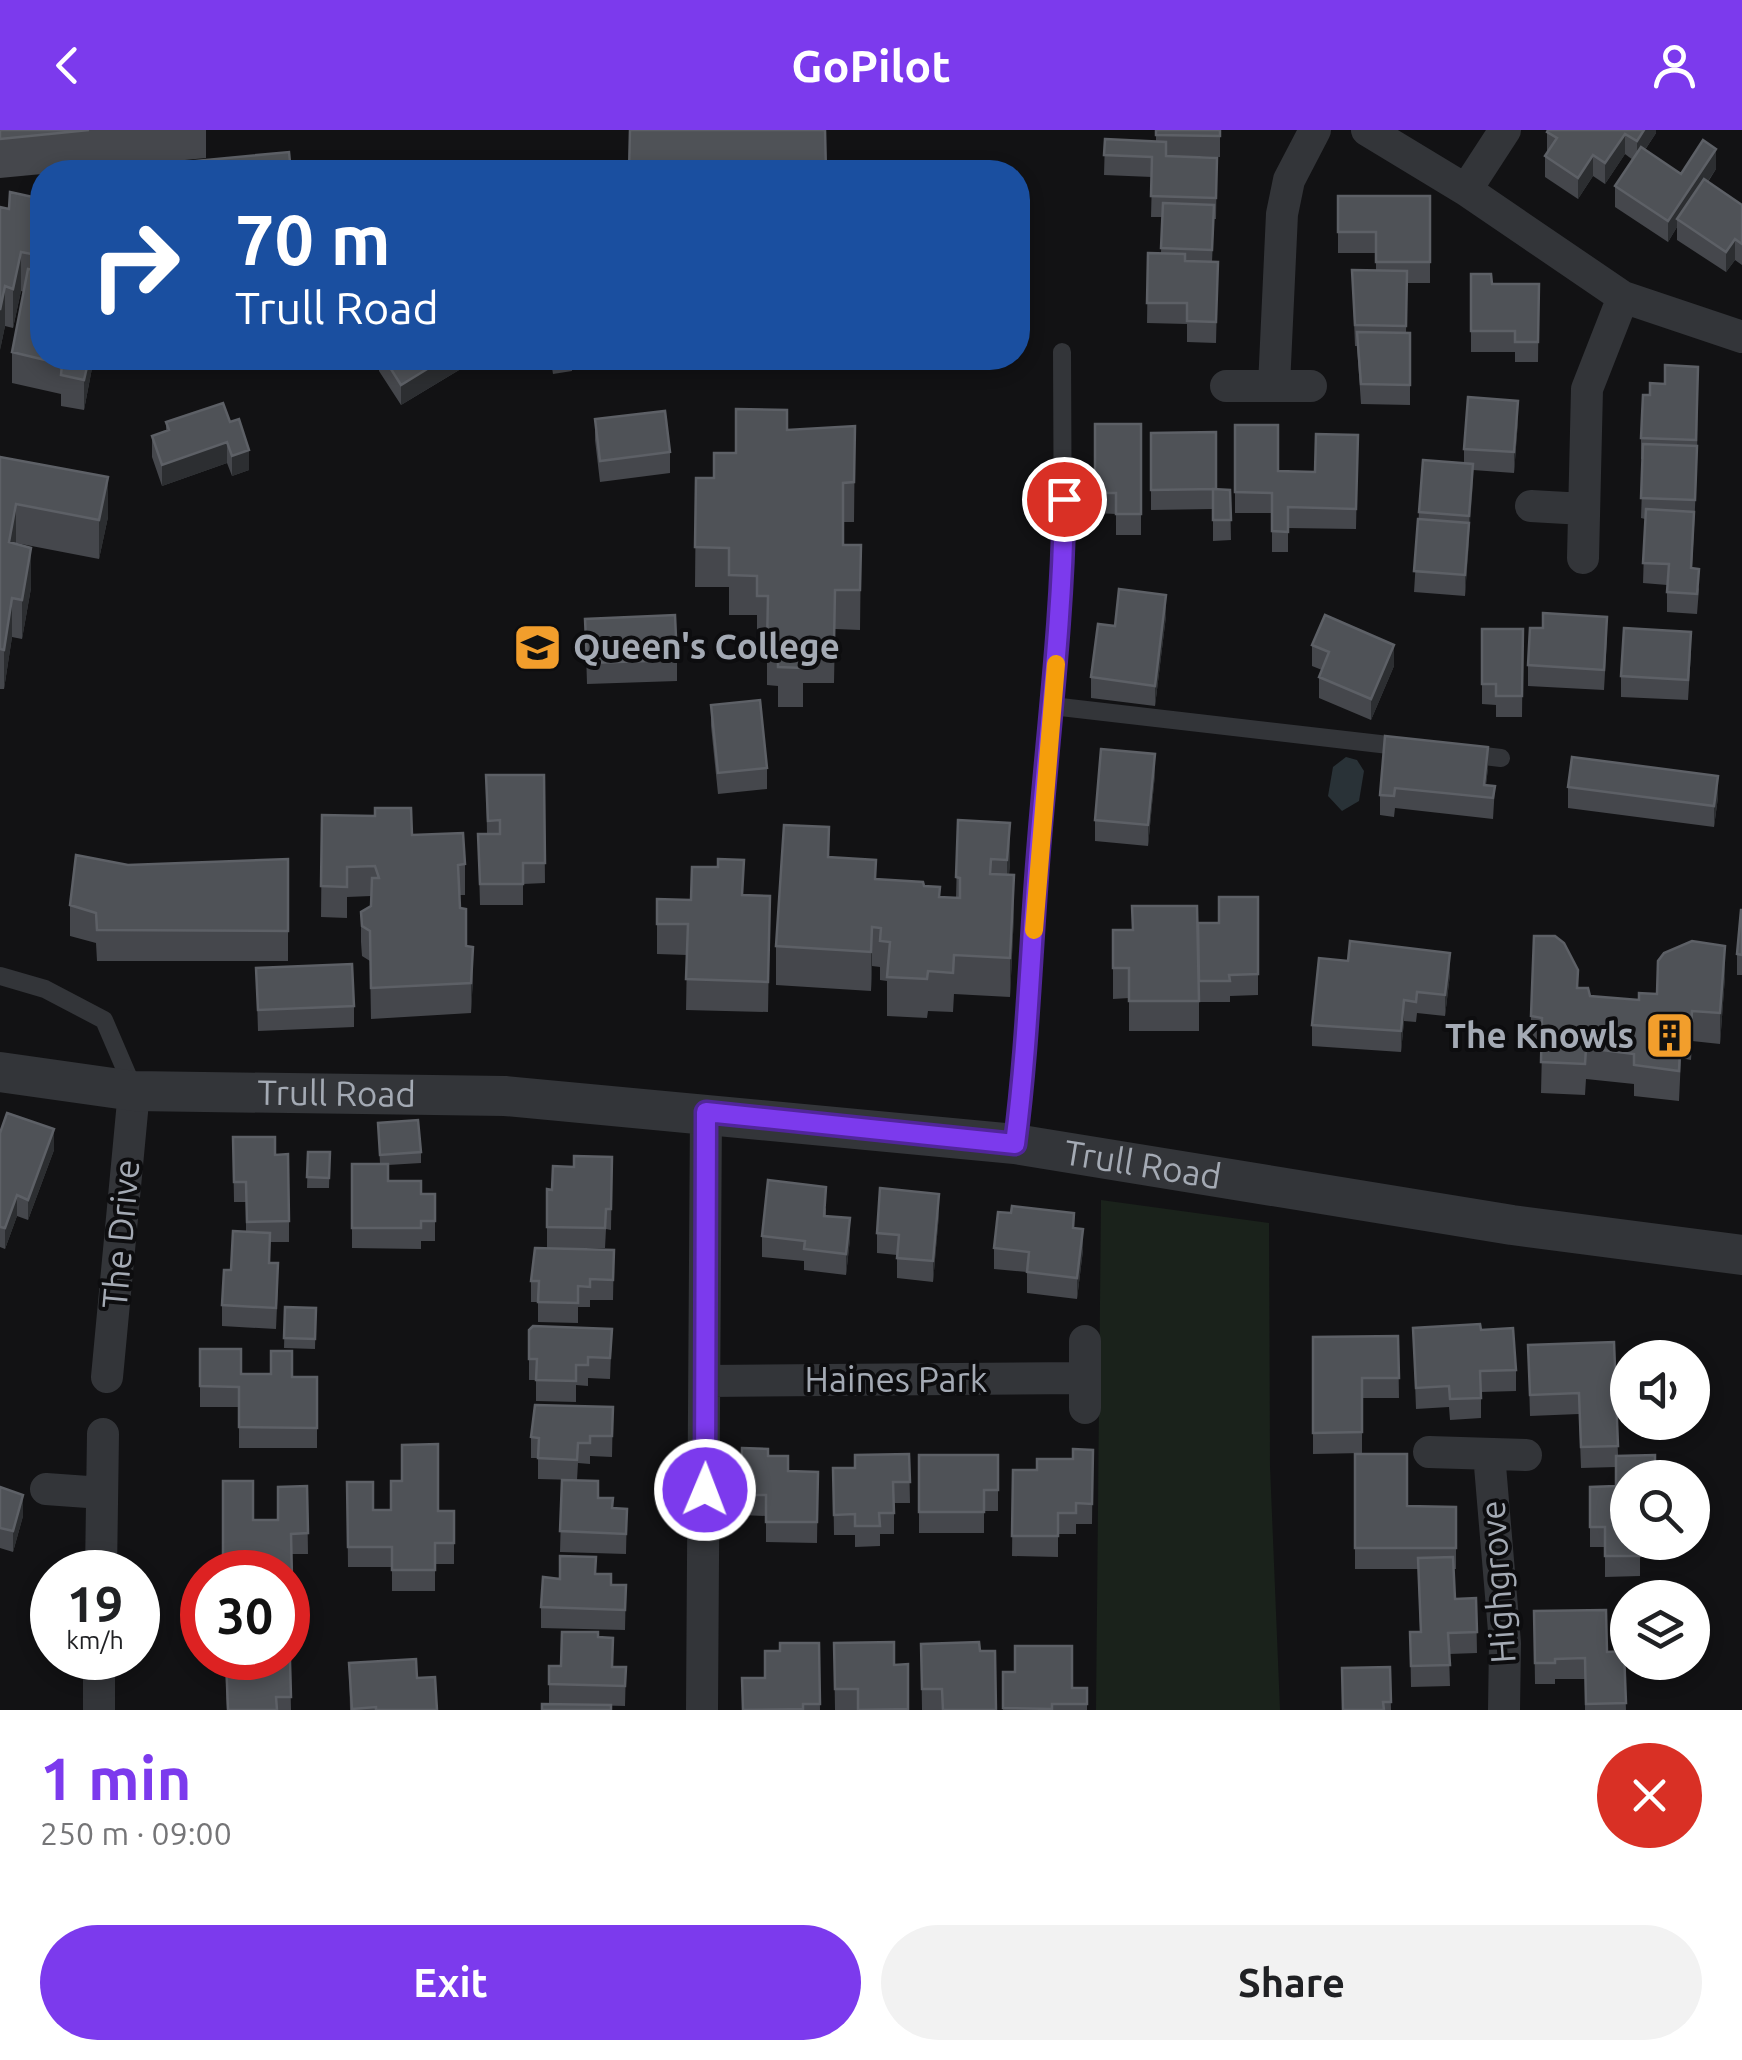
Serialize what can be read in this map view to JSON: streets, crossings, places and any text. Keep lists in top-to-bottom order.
{
  "streets": {
    "street": [
      "Trull Road",
      "The Drive",
      "Haines Park",
      "Highgrove"
    ]
  },
  "crossings": [
    ["Trull Road", "The Drive"]
  ],
  "places": {
    "school or university": ["Queen's College"],
    "building": ["The Knowls"]
  },
  "page": {
    "header": "GoPilot",
    "turn": ["70 m", "Trull Road"],
    "speed": "19 km/h",
    "limit": "30",
    "heading": ["1 min", "250 m · 09:00"],
    "buttons": ["Exit", "Share"]
  }
}
